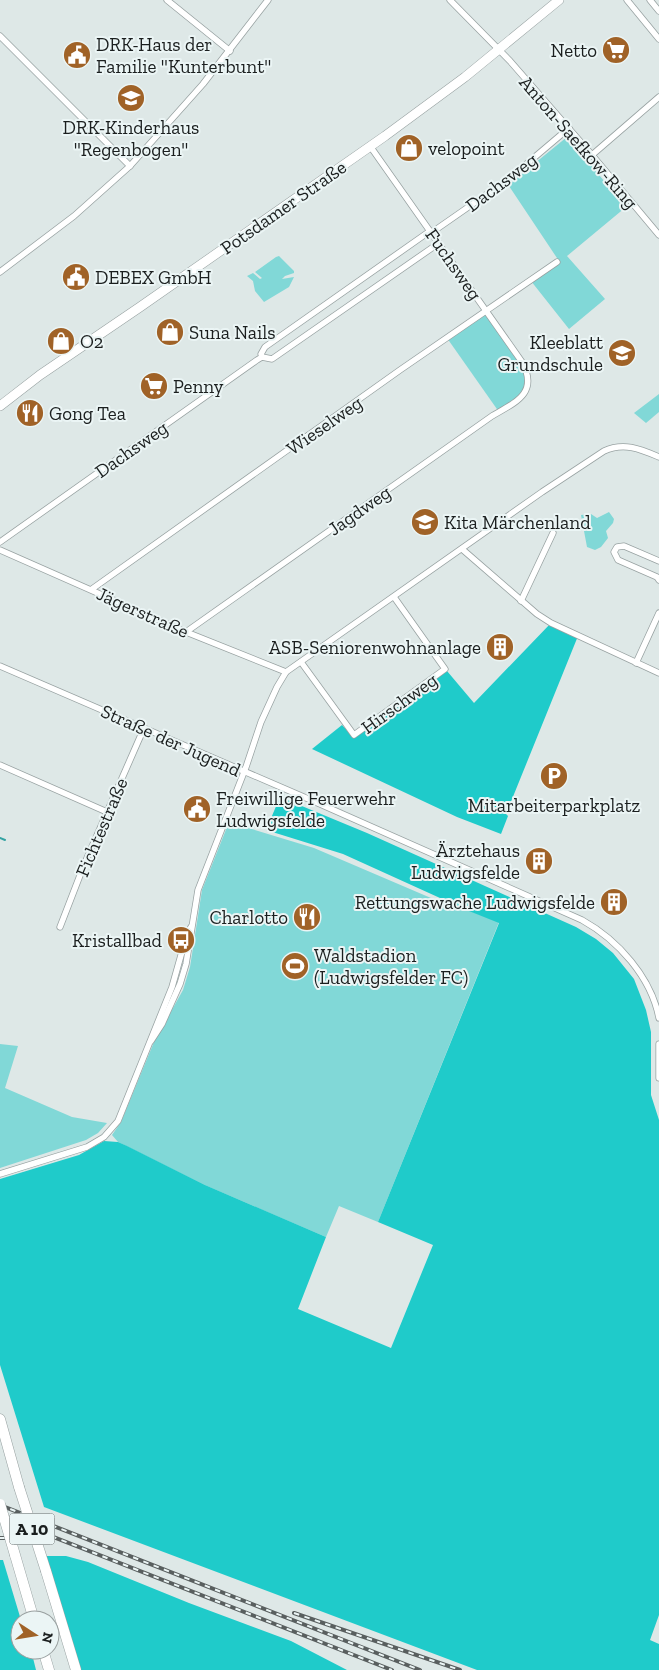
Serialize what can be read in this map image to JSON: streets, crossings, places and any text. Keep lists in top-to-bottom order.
{
  "streets": {
    "highway": ["A 10"],
    "main road": ["Potsdamer Straße"],
    "street": [
      "Anton-Saefkow-Ring",
      "Dachsweg",
      "Fuchsweg",
      "Wieselweg",
      "Jagdweg",
      "Jägerstraße",
      "Hirschweg",
      "Straße der Jugend",
      "Fichtestraße"
    ]
  },
  "crossings": [
    ["Anton-Saefkow-Ring", "Dachsweg"],
    ["Anton-Saefkow-Ring", "Potsdamer Straße"],
    ["Dachsweg", "Fuchsweg"],
    ["Potsdamer Straße", "Fuchsweg"],
    ["Fuchsweg", "Wieselweg"],
    ["Fuchsweg", "Jagdweg"],
    ["Wieselweg", "Jägerstraße"],
    ["Jagdweg", "Jägerstraße"],
    ["Straße der Jugend", "Fichtestraße"]
  ],
  "places": {
    "supermarket": ["Netto", "Penny"],
    "public building": ["DRK-Haus der Familie \"Kunterbunt\"", "DEBEX GmbH", "Freiwillige Feuerwehr Ludwigsfelde"],
    "school or university": ["DRK-Kinderhaus \"Regenbogen\"", "Kleeblatt Grundschule", "Kita Märchenland"],
    "shop": ["velopoint", "Suna Nails", "O2"],
    "restaurant": ["Gong Tea", "Charlotto"],
    "building": ["ASB-Seniorenwohnanlage", "Ärztehaus Ludwigsfelde", "Rettungswache Ludwigsfelde"],
    "parking": ["Mitarbeiterparkplatz"],
    "bus stop": ["Kristallbad"],
    "sports": ["Waldstadion (Ludwigsfelder FC)"]
  },
  "north": "right"
}
